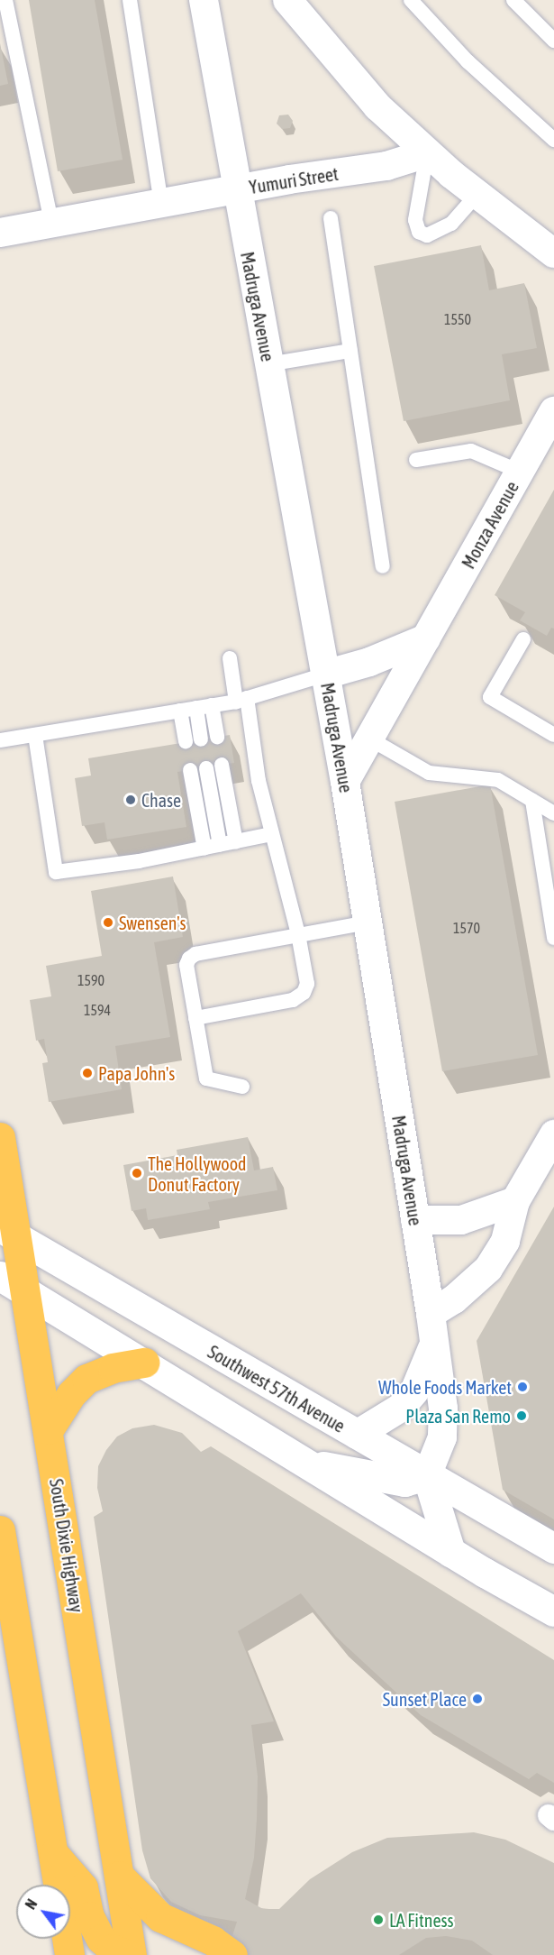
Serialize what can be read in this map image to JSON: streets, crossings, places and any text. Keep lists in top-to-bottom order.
{
  "streets": {
    "highway": ["South Dixie Highway"],
    "main road": ["Southwest 57th Avenue"],
    "street": ["Yumuri Street", "Madruga Avenue", "Monza Avenue"]
  },
  "crossings": [
    ["Yumuri Street", "Madruga Avenue"],
    ["Madruga Avenue", "Monza Avenue"],
    ["Madruga Avenue", "Southwest 57th Avenue"],
    ["Southwest 57th Avenue", "South Dixie Highway"]
  ],
  "places": [
    "Chase",
    "Swensen's",
    "Papa John's",
    "The Hollywood Donut Factory",
    "Whole Foods Market",
    "Plaza San Remo",
    "Sunset Place",
    "LA Fitness"
  ],
  "house_numbers": [
    "1550",
    "1570",
    "1590",
    "1594"
  ],
  "north": "top left"
}
